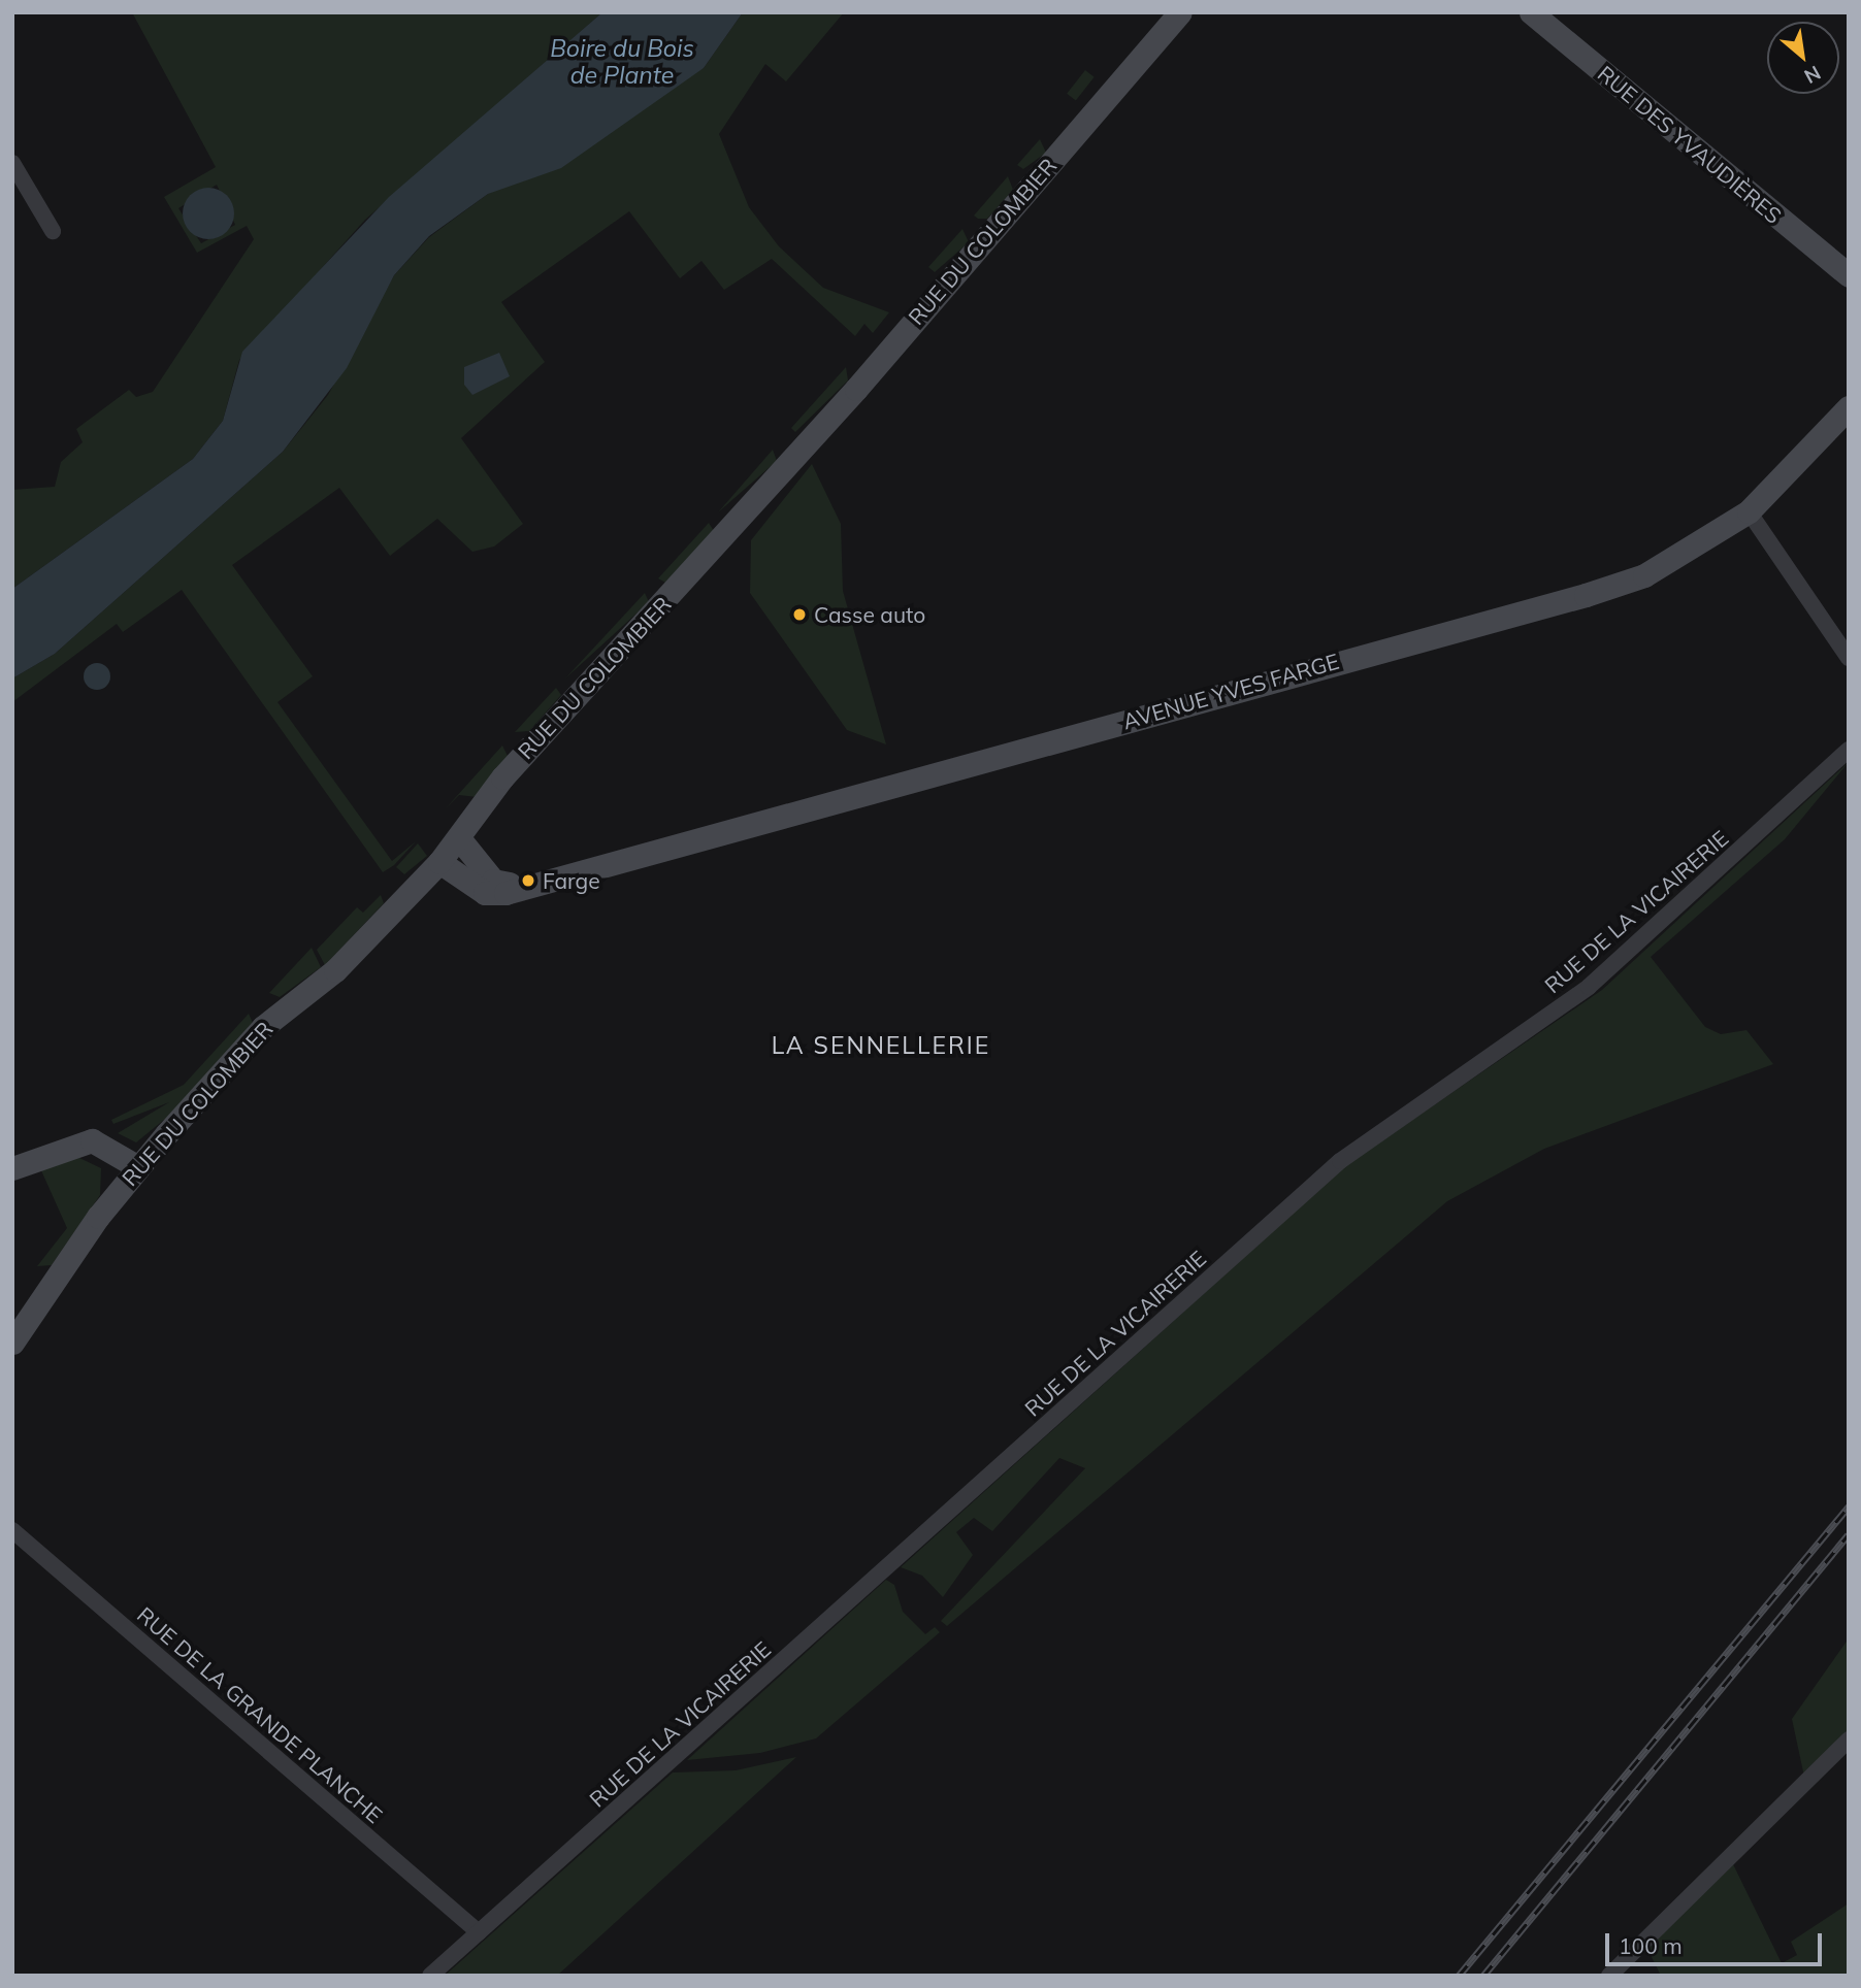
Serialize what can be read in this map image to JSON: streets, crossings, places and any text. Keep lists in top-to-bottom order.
{
  "streets": {
    "street": [
      "RUE DES YVAUDIÈRES",
      "RUE DU COLOMBIER",
      "AVENUE YVES FARGE",
      "RUE DE LA VICAIRERIE",
      "RUE DE LA GRANDE PLANCHE"
    ]
  },
  "crossings": [
    ["RUE DU COLOMBIER", "AVENUE YVES FARGE"],
    ["RUE DE LA VICAIRERIE", "RUE DE LA GRANDE PLANCHE"]
  ],
  "districts": ["LA SENNELLERIE"],
  "water": ["Boire du Bois de Plante"],
  "places": ["Casse auto", "Farge"],
  "scale_bar": "100 m",
  "north": "bottom right"
}
